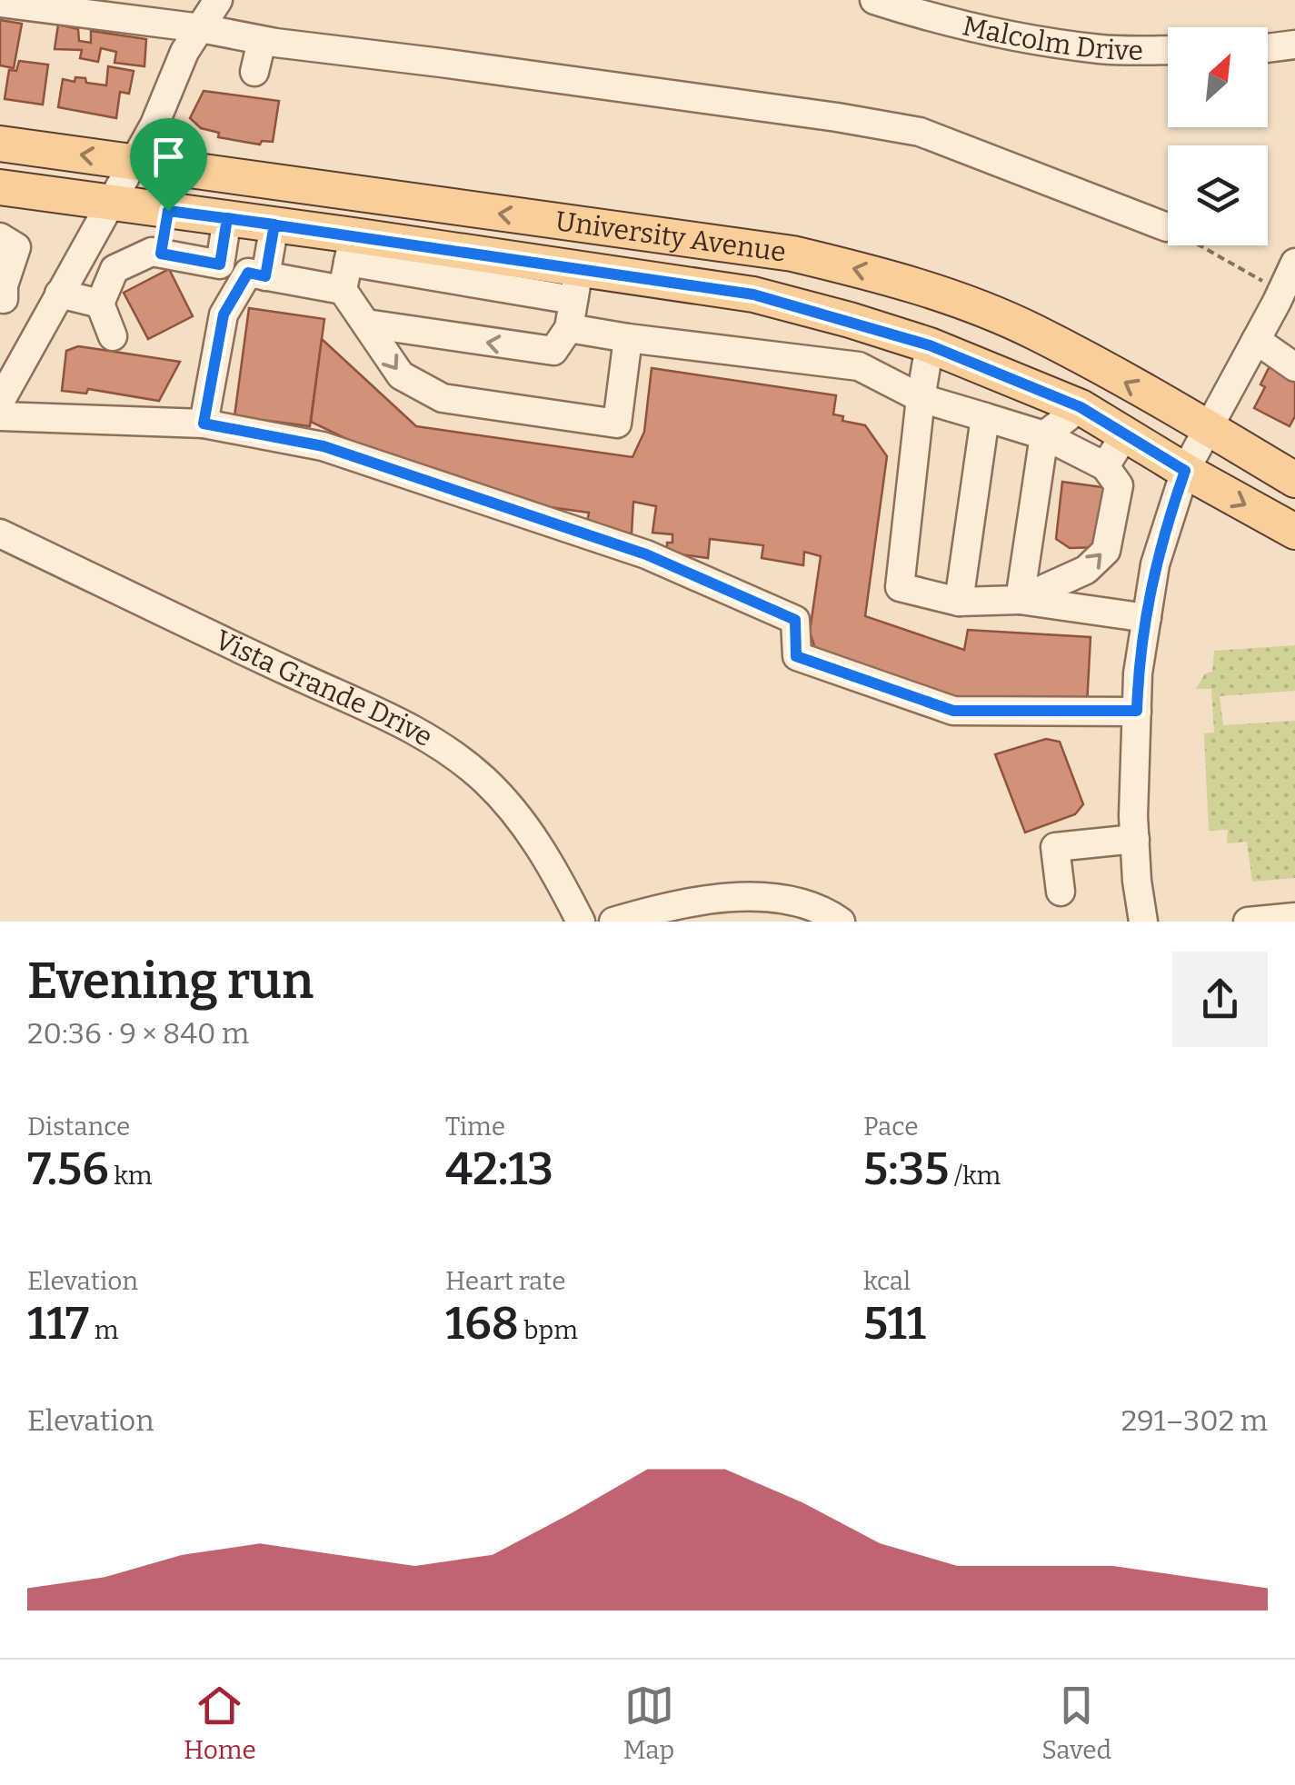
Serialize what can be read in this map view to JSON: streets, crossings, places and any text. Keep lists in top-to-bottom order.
{
  "streets": {
    "main road": ["University Avenue"],
    "street": ["Malcolm Drive", "Vista Grande Drive"]
  },
  "north": "top right",
  "page": {
    "heading": ["Evening run", "20:36 · 9 × 840 m"],
    "stats": [
      ["Distance", "7.56 km"],
      ["Time", "42:13"],
      ["Pace", "5:35 /km"],
      ["Elevation", "117 m"],
      ["Heart rate", "168 bpm"],
      ["kcal", "511"]
    ],
    "chart": ["Elevation", "291–302 m"],
    "tabs": ["Home", "Map", "Saved"]
  }
}
